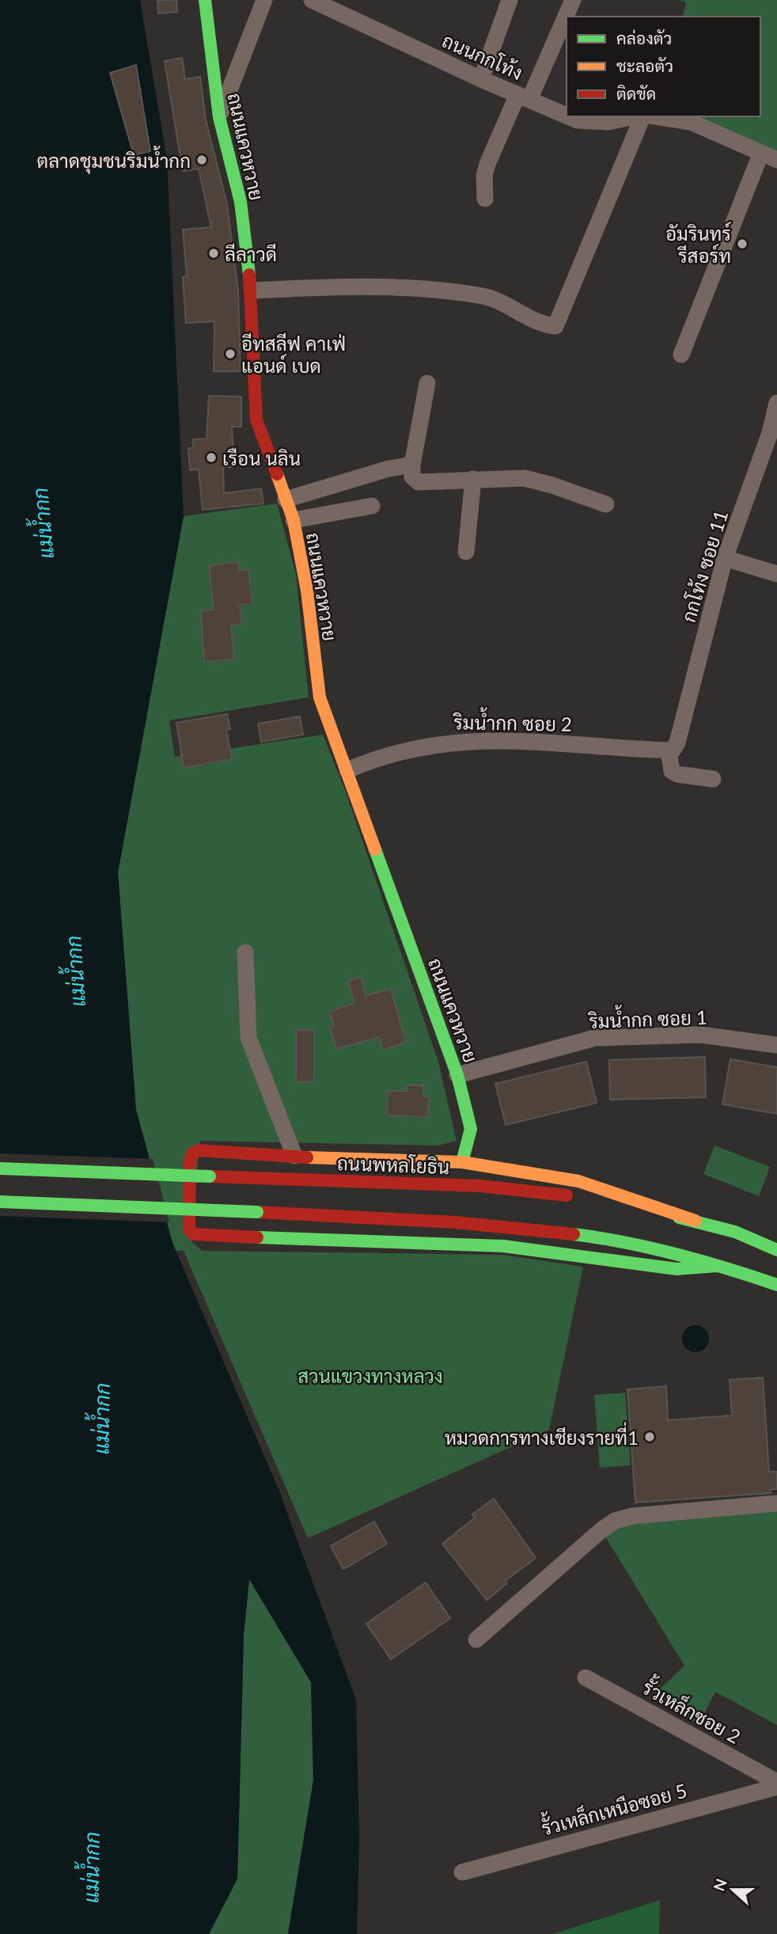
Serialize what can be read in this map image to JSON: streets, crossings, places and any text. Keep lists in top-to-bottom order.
{
  "streets": {
    "main road": ["ถนนแควหวาย", "ถนนพหลโยธิน"],
    "street": [
      "ถนนกกโท้ง",
      "กกโท้ง ซอย 11",
      "ริมน้ำกก ซอย 2",
      "ริมน้ำกก ซอย 1",
      "รั้วเหล็กซอย 2",
      "รั้วเหล็กเหนือซอย 5"
    ]
  },
  "crossings": [
    ["ถนนแควหวาย", "ริมน้ำกก ซอย 2"],
    ["ถนนแควหวาย", "ริมน้ำกก ซอย 1"],
    ["กกโท้ง ซอย 11", "ริมน้ำกก ซอย 2"]
  ],
  "water": ["แม่น้ำกก"],
  "parks": ["สวนแขวงทางหลวง"],
  "places": [
    "ตลาดชุมชนริมน้ำกก",
    "อัมรินทร์ รีสอร์ท",
    "ลีลาวดี",
    "อีทสลีฟ คาเฟ่ แอนด์ เบด",
    "เรือน นลิน",
    "หมวดการทางเชียงรายที่1"
  ],
  "legend": ["คล่องตัว", "ชะลอตัว", "ติดขัด"],
  "north": "left"
}
